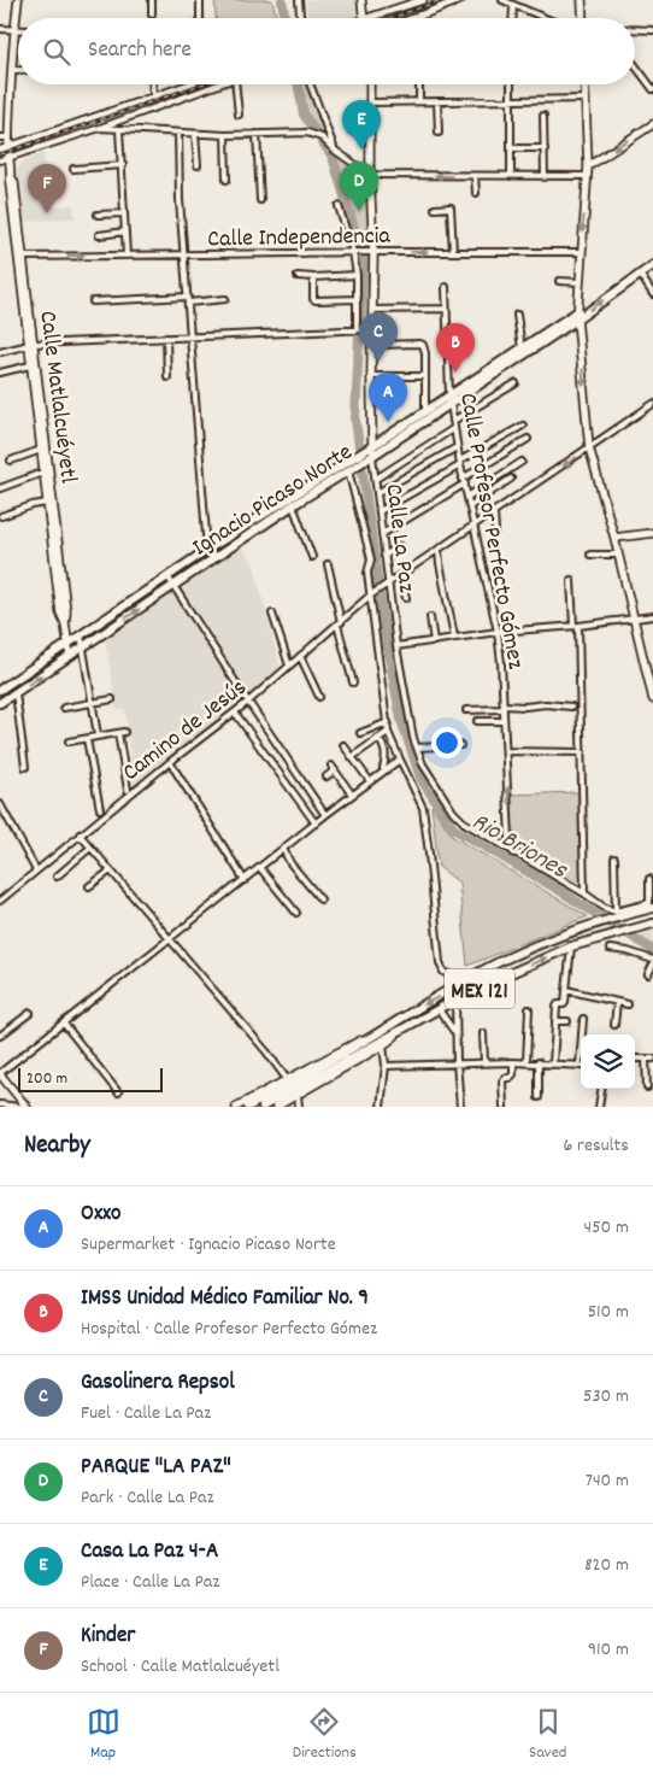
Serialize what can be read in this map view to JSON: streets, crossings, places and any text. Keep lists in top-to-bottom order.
{
  "streets": {
    "main road": [
      "Calle Matlalcuéyetl",
      "Ignacio Picaso Norte",
      "Calle La Paz",
      "MEX 121"
    ],
    "street": ["Calle Independencia", "Calle Profesor Perfecto Gómez", "Camino de Jesús"]
  },
  "crossings": [
    ["Calle Independencia", "Calle Matlalcuéyetl"],
    ["Calle Independencia", "Calle La Paz"],
    ["Calle Matlalcuéyetl", "Ignacio Picaso Norte"],
    ["Ignacio Picaso Norte", "Calle Profesor Perfecto Gómez"],
    ["Ignacio Picaso Norte", "Calle La Paz"],
    ["Calle Profesor Perfecto Gómez", "Calle La Paz"],
    ["Calle Profesor Perfecto Gómez", "Camino de Jesús"],
    ["Calle La Paz", "Camino de Jesús"],
    ["Calle La Paz", "MEX 121"]
  ],
  "water": ["Rio Briones"],
  "scale_bar": "200 m",
  "page": {
    "search": "Search here",
    "pins": [
      "E",
      "D",
      "F",
      "C",
      "B",
      "A"
    ],
    "scale": "200 m",
    "heading": ["Nearby", "6 results"],
    "list": [
      {
        "mark": "A",
        "name": "Oxxo",
        "note": "Supermarket · Ignacio Picaso Norte",
        "value": "450 m"
      },
      {
        "mark": "B",
        "name": "IMSS Unidad Médico Familiar No. 9",
        "note": "Hospital · Calle Profesor Perfecto Gómez",
        "value": "510 m"
      },
      {
        "mark": "C",
        "name": "Gasolinera Repsol",
        "note": "Fuel · Calle La Paz",
        "value": "530 m"
      },
      {
        "mark": "D",
        "name": "PARQUE \"LA PAZ\"",
        "note": "Park · Calle La Paz",
        "value": "740 m"
      },
      {
        "mark": "E",
        "name": "Casa La Paz 4-A",
        "note": "Place · Calle La Paz",
        "value": "820 m"
      },
      {
        "mark": "F",
        "name": "Kinder",
        "note": "School · Calle Matlalcuéyetl",
        "value": "910 m"
      }
    ],
    "nav": ["Map", "Directions", "Saved"]
  }
}
